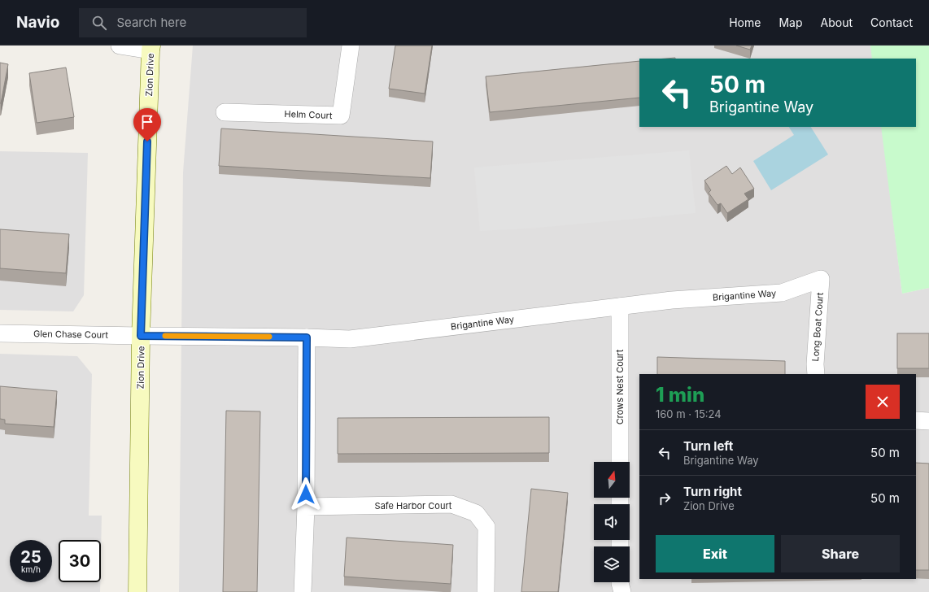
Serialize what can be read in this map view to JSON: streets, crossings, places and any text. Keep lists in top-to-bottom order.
{
  "streets": {
    "street": [
      "Zion Drive",
      "Helm Court",
      "Brigantine Way",
      "Long Boat Court",
      "Glen Chase Court",
      "Crows Nest Court",
      "Safe Harbor Court"
    ]
  },
  "crossings": [
    ["Zion Drive", "Brigantine Way"],
    ["Zion Drive", "Glen Chase Court"],
    ["Brigantine Way", "Long Boat Court"],
    ["Brigantine Way", "Glen Chase Court"],
    ["Brigantine Way", "Crows Nest Court"]
  ],
  "north": "top",
  "page": {
    "header": "Navio",
    "search": "Search here",
    "nav": [
      "Home",
      "Map",
      "About",
      "Contact"
    ],
    "turn": ["50 m", "Brigantine Way"],
    "heading": ["1 min", "160 m · 15:24"],
    "list": [
      {
        "name": "Turn left",
        "note": "Brigantine Way",
        "value": "50 m"
      },
      {
        "name": "Turn right",
        "note": "Zion Drive",
        "value": "50 m"
      }
    ],
    "buttons": ["Exit", "Share"],
    "speed": "25 km/h",
    "limit": "30"
  }
}
